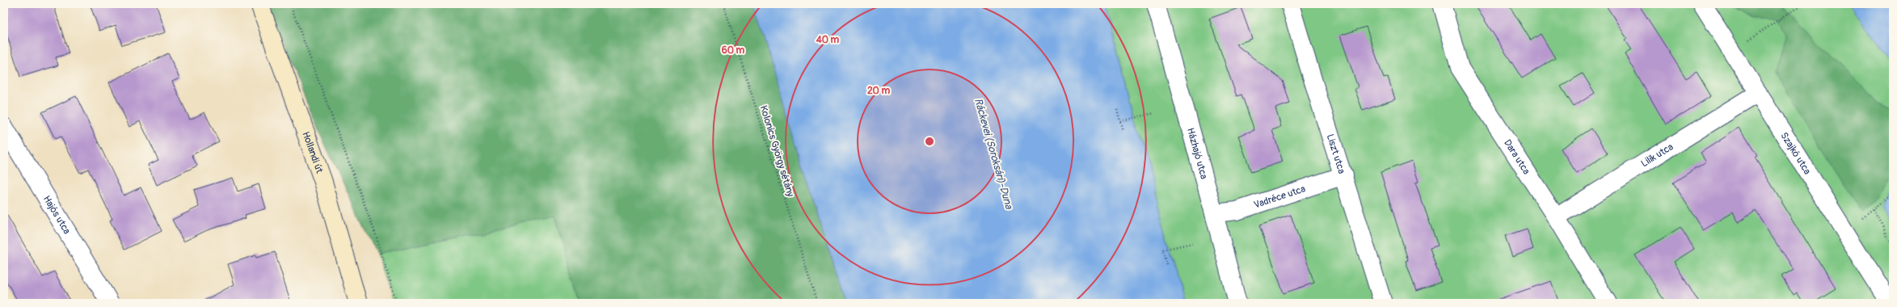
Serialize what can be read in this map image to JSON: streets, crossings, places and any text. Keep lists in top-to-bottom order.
{
  "streets": {
    "street": [
      "Hollandi út",
      "Házhajó utca",
      "Liszt utca",
      "Szajkó utca",
      "Lilik utca",
      "Dara utca",
      "Vadréce utca",
      "Hajós utca"
    ],
    "path": ["Kolonics György sétány"]
  },
  "crossings": [
    ["Házhajó utca", "Vadréce utca"],
    ["Liszt utca", "Vadréce utca"],
    ["Szajkó utca", "Lilik utca"],
    ["Lilik utca", "Dara utca"]
  ],
  "water": ["Ráckevei (Soroksári)-Duna"],
  "rings": ["40 m", "60 m", "20 m"]
}
